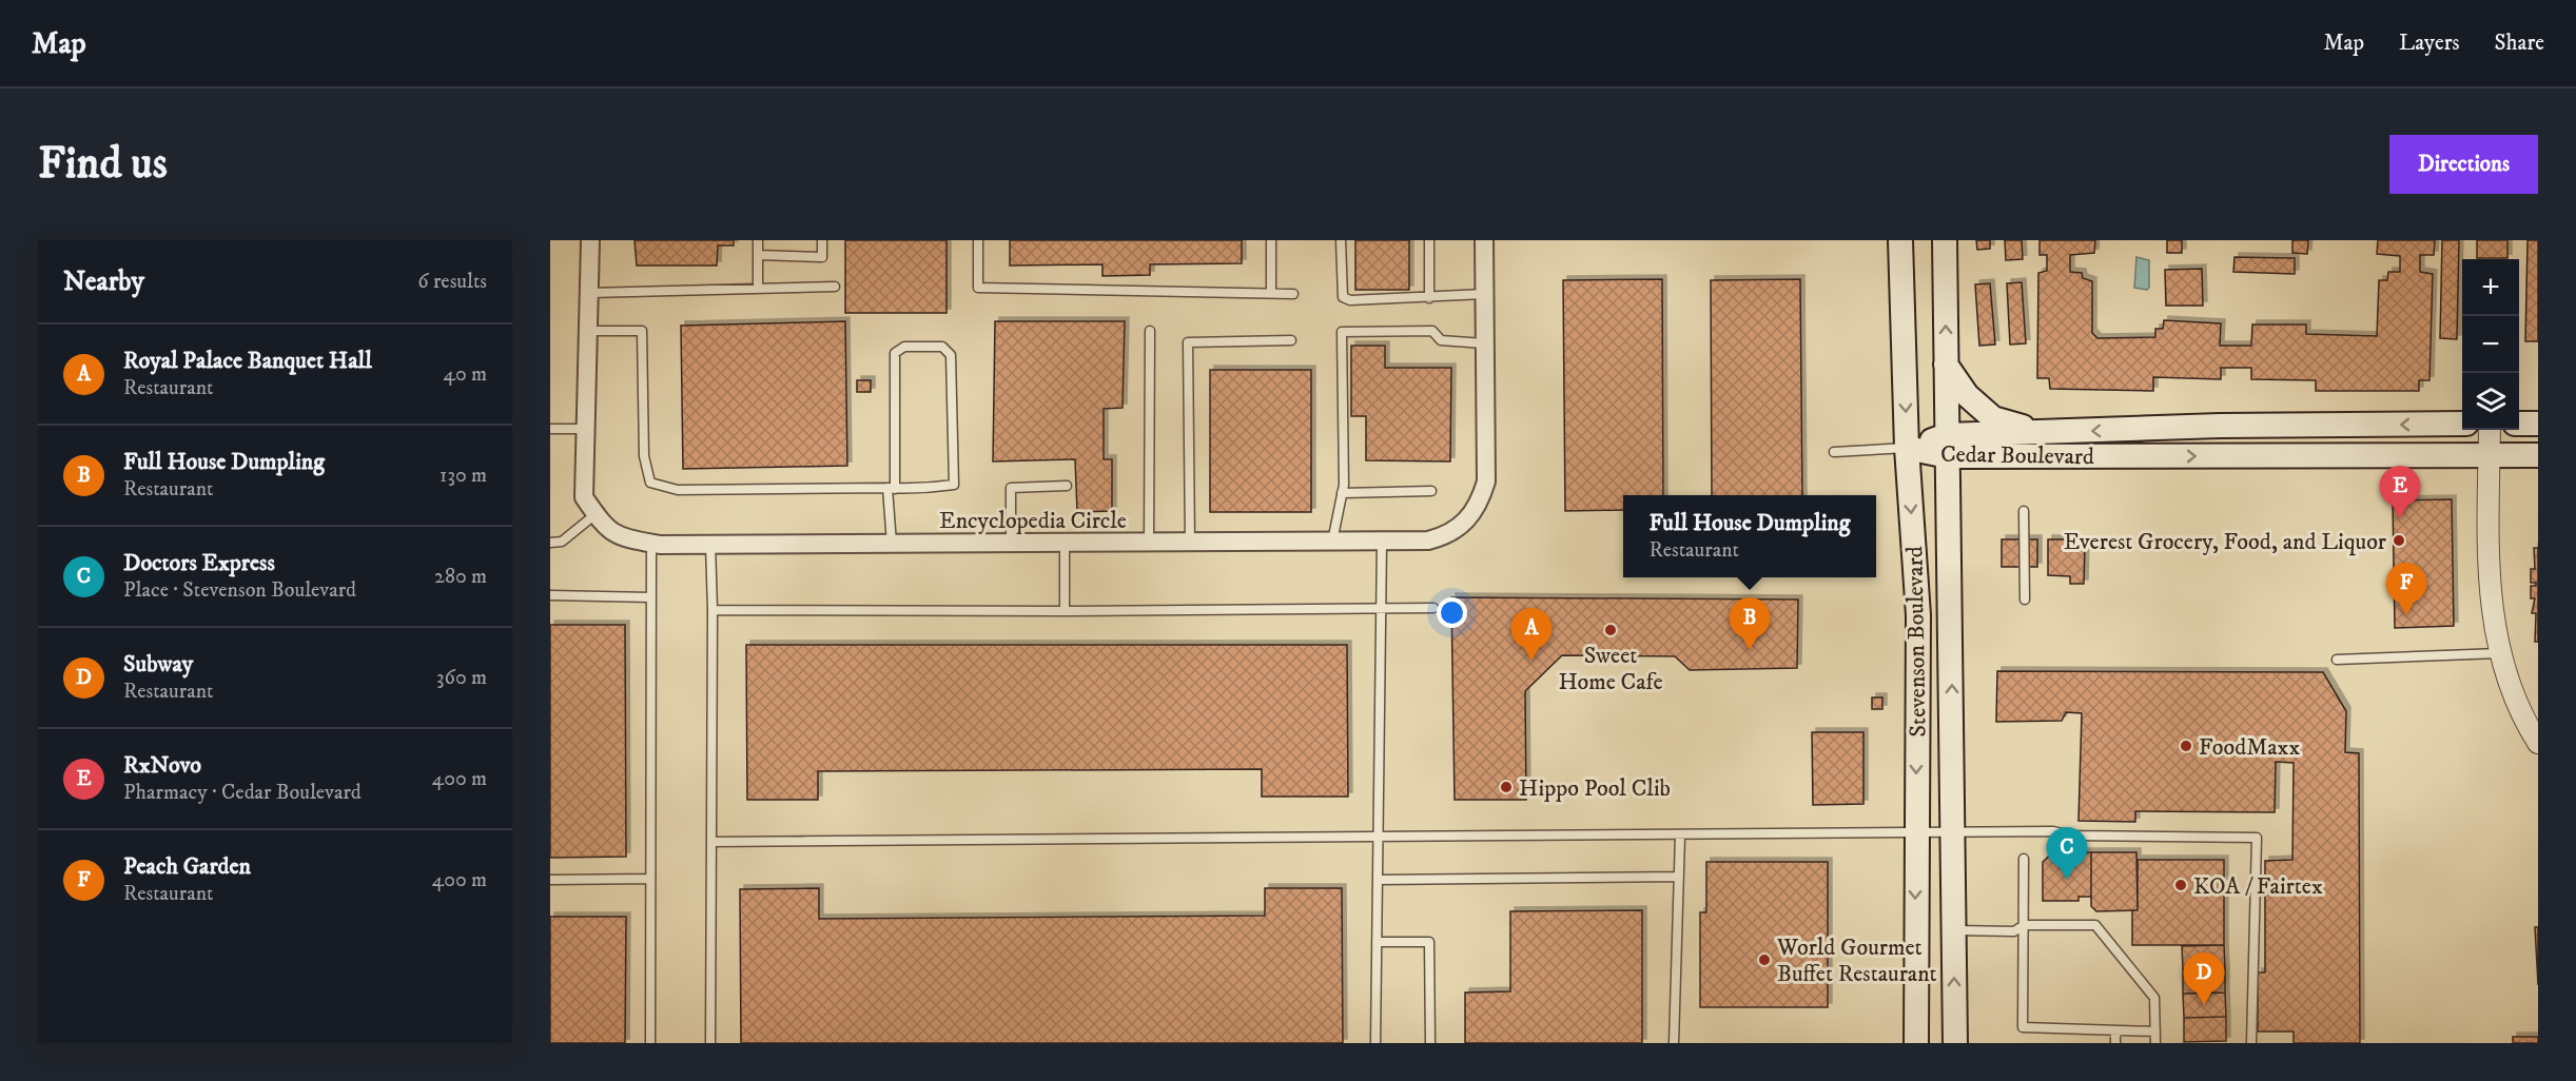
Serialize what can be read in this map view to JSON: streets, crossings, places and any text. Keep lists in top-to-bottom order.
{
  "streets": {
    "main road": ["Cedar Boulevard", "Stevenson Boulevard"],
    "street": ["Encyclopedia Circle"]
  },
  "crossings": [
    ["Cedar Boulevard", "Stevenson Boulevard"]
  ],
  "places": [
    "Everest Grocery, Food, and Liquor",
    "Sweet Home Cafe",
    "FoodMaxx",
    "Hippo Pool Clib",
    "KOA / Fairtex",
    "World Gourmet Buffet Restaurant"
  ],
  "page": {
    "header": "Map",
    "nav": ["Map", "Layers", "Share"],
    "buttons": "Directions",
    "title": "Find us",
    "heading": ["Nearby", "6 results"],
    "map_buttons": ["+", "−"],
    "list": [
      {
        "mark": "A",
        "name": "Royal Palace Banquet Hall",
        "note": "Restaurant",
        "value": "40 m"
      },
      {
        "mark": "B",
        "name": "Full House Dumpling",
        "note": "Restaurant",
        "value": "130 m"
      },
      {
        "mark": "C",
        "name": "Doctors Express",
        "note": "Place · Stevenson Boulevard",
        "value": "280 m"
      },
      {
        "mark": "D",
        "name": "Subway",
        "note": "Restaurant",
        "value": "360 m"
      },
      {
        "mark": "E",
        "name": "RxNovo",
        "note": "Pharmacy · Cedar Boulevard",
        "value": "400 m"
      },
      {
        "mark": "F",
        "name": "Peach Garden",
        "note": "Restaurant",
        "value": "400 m"
      }
    ],
    "pins": [
      "E",
      "F",
      "B",
      "A",
      "C",
      "D"
    ],
    "popup": ["Full House Dumpling", "Restaurant"]
  }
}
